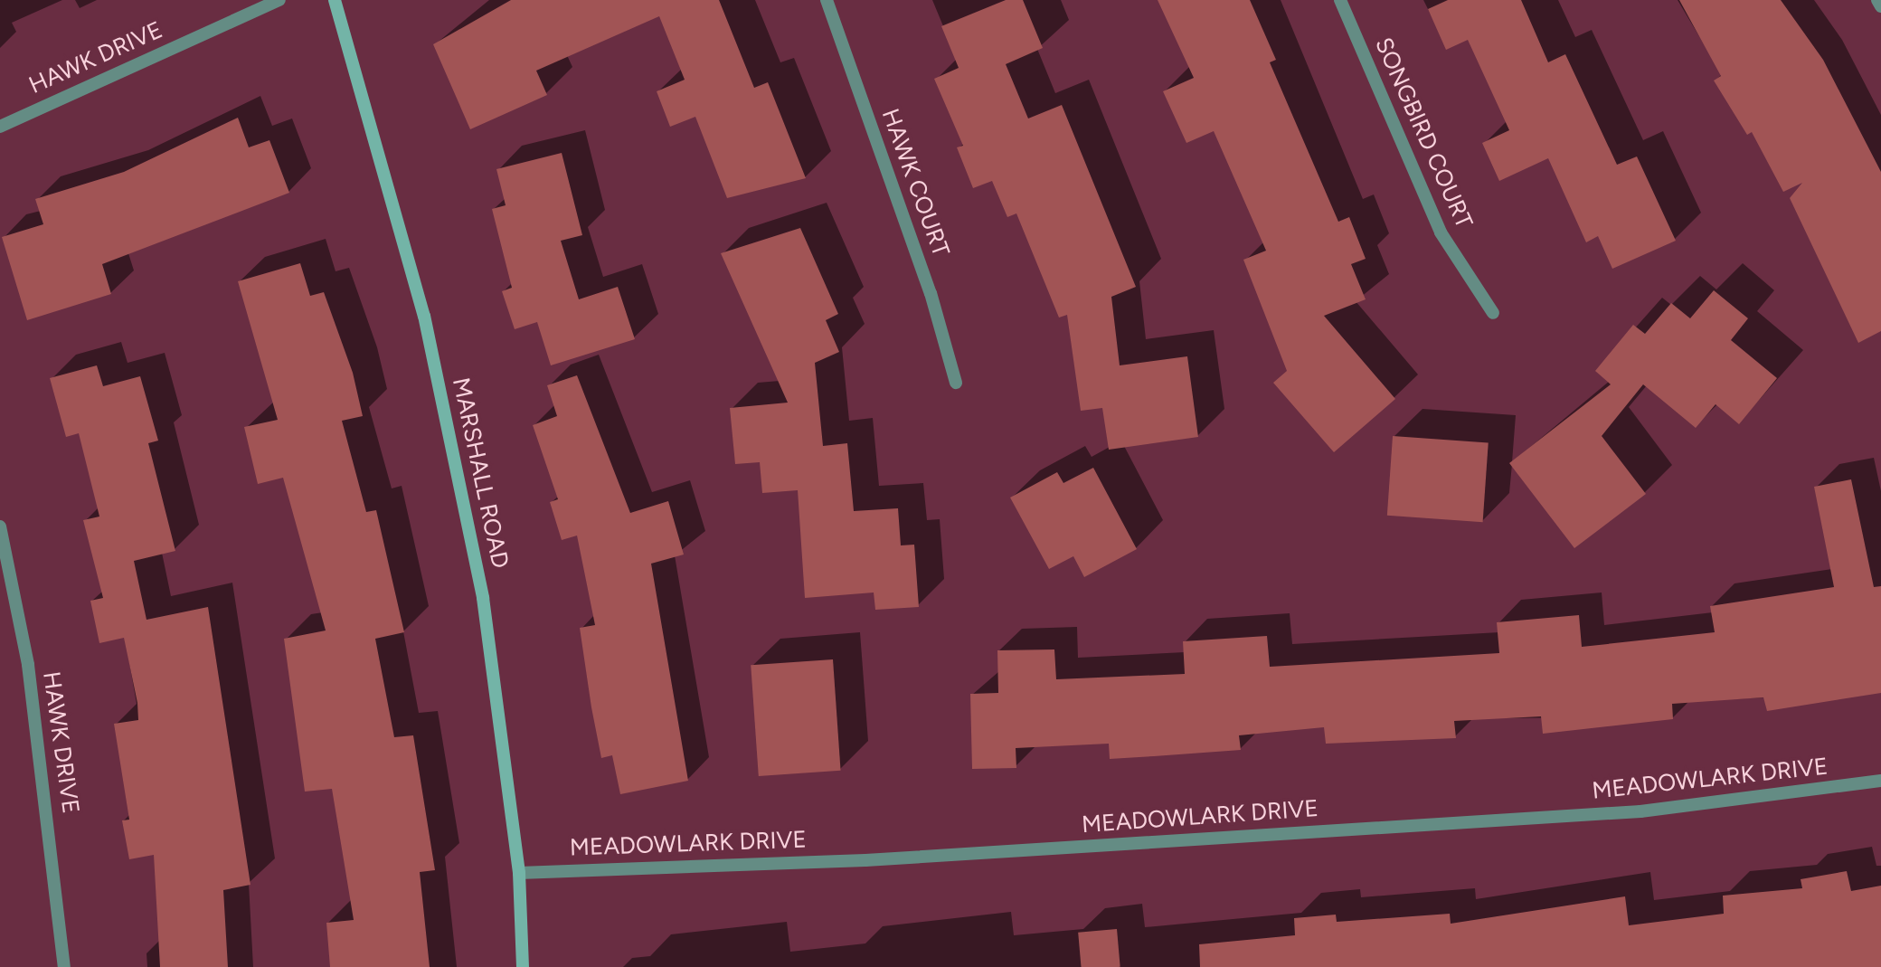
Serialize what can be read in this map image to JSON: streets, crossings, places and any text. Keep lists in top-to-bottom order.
{
  "streets": {
    "street": [
      "HAWK DRIVE",
      "SONGBIRD COURT",
      "HAWK COURT",
      "MARSHALL ROAD",
      "MEADOWLARK DRIVE"
    ]
  },
  "crossings": [
    ["MARSHALL ROAD", "MEADOWLARK DRIVE"]
  ]
}
